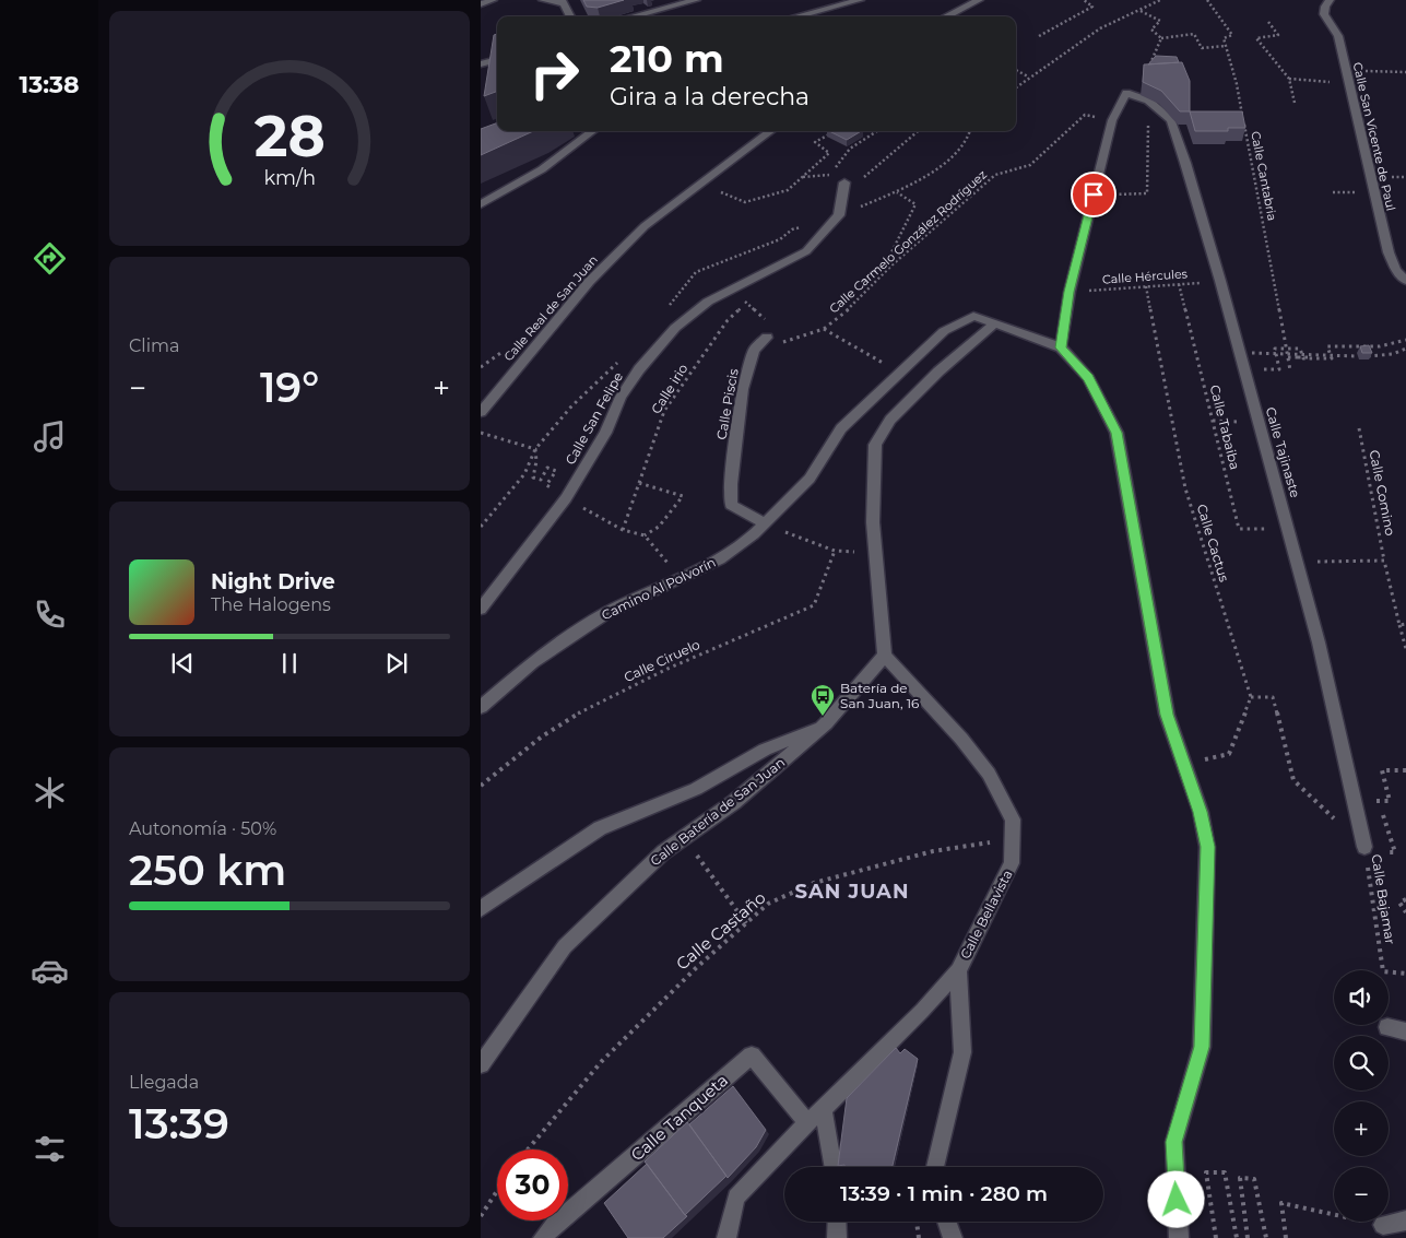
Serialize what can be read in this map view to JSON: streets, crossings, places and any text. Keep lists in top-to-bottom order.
{
  "streets": {
    "street": [
      "Calle San Vicente de Paul",
      "Calle Real de San Juan",
      "Calle Piscis",
      "Calle San Felipe",
      "Calle Tajinaste",
      "Camino Al Polvorín",
      "Calle Batería de San Juan",
      "Calle Bellavista",
      "Calle Tanqueta"
    ],
    "path": [
      "Calle Cantabria",
      "Calle Carmelo González Rodríguez",
      "Calle Hércules",
      "Calle irio",
      "Calle Tabaiba",
      "Calle Comino",
      "Calle Cactus",
      "Calle Ciruelo",
      "Calle Bajamar",
      "Calle Castaño"
    ]
  },
  "crossings": [
    ["Calle Carmelo González Rodríguez", "Calle Piscis"],
    ["Calle Hércules", "Calle Tabaiba"],
    ["Calle Hércules", "Calle Tajinaste"],
    ["Calle Hércules", "Calle Cactus"],
    ["Calle Piscis", "Camino Al Polvorín"],
    ["Calle Tabaiba", "Calle Tajinaste"],
    ["Calle Tajinaste", "Calle Bajamar"],
    ["Calle Cactus", "Calle Bajamar"],
    ["Calle Batería de San Juan", "Calle Bellavista"],
    ["Calle Bellavista", "Calle Castaño"],
    ["Calle Bellavista", "Calle Tanqueta"]
  ],
  "districts": ["SAN JUAN"],
  "places": {
    "bus stop": ["Batería de San Juan, 16"]
  },
  "page": {
    "tabs": "13:38",
    "turn": ["210 m", "Gira a la derecha"],
    "tile": [
      "Clima",
      ["Autonomía · 50%", "250 km"],
      ["Llegada", "13:39"]
    ],
    "heat": ["−", "19°", "+"],
    "song": ["Night Drive", "The Halogens"],
    "map_buttons": ["+", "−"],
    "limit": "30",
    "trip": "13:39 · 1 min · 280 m",
    "gauge": ["28", "km/h"]
  }
}
